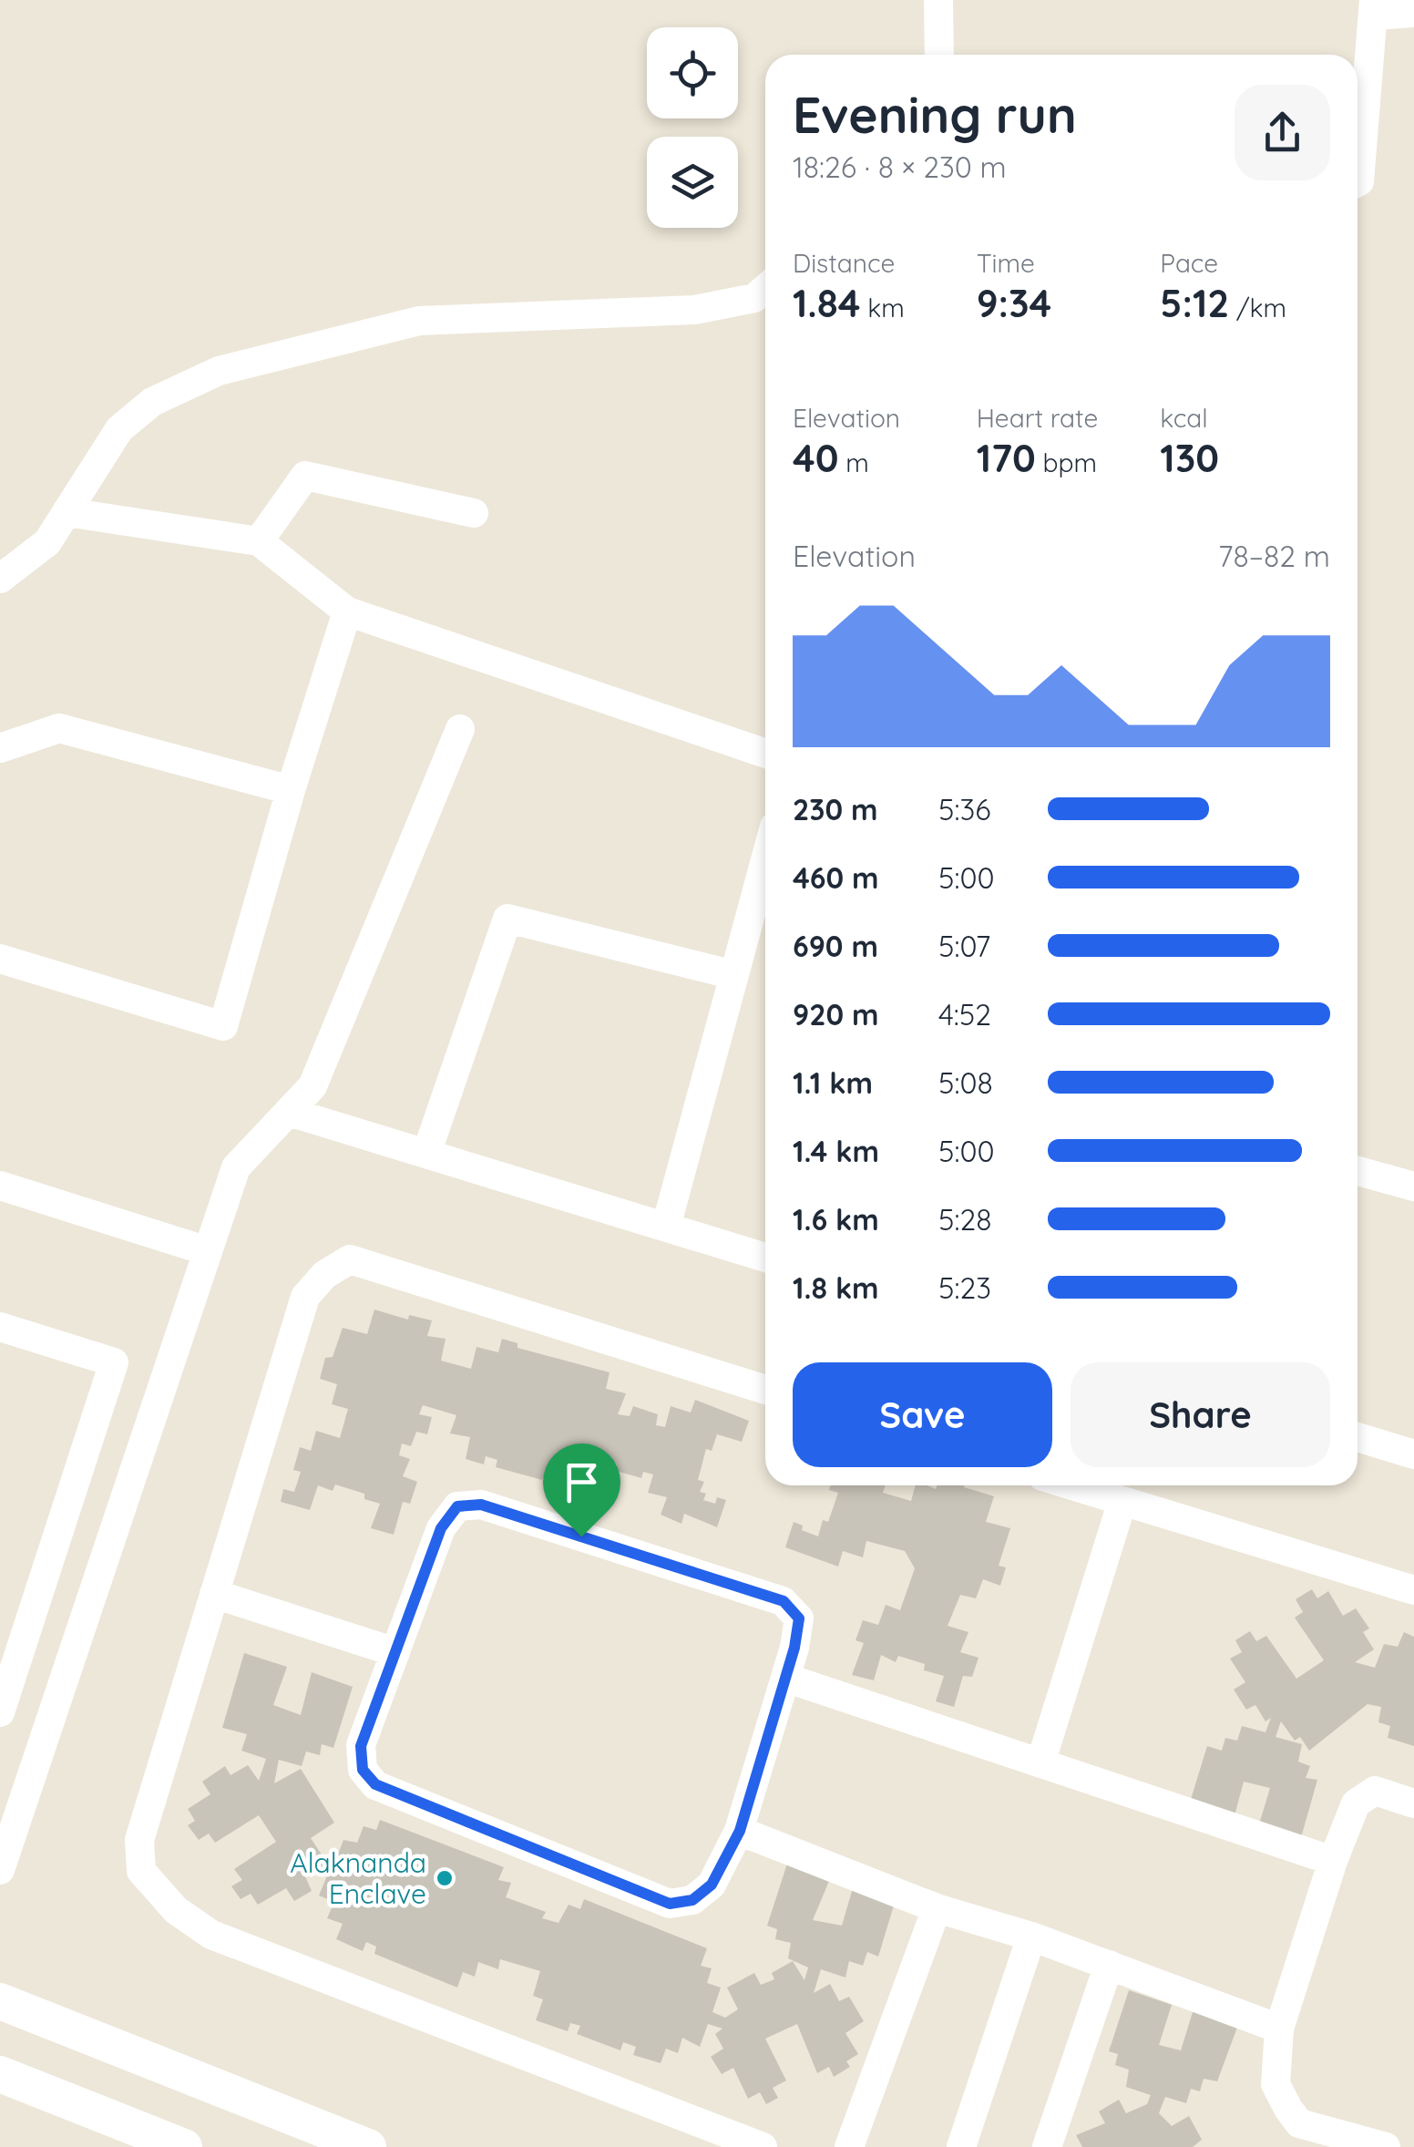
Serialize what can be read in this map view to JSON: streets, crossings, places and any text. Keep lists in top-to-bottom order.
{
  "places": ["Alaknanda Enclave"],
  "page": {
    "heading": ["Evening run", "18:26 · 8 × 230 m"],
    "stats": [
      ["Distance", "1.84 km"],
      ["Time", "9:34"],
      ["Pace", "5:12 /km"],
      ["Elevation", "40 m"],
      ["Heart rate", "170 bpm"],
      ["kcal", "130"]
    ],
    "chart": ["Elevation", "78–82 m"],
    "list": [
      {
        "name": "230 m",
        "note": "5:36"
      },
      {
        "name": "460 m",
        "note": "5:00"
      },
      {
        "name": "690 m",
        "note": "5:07"
      },
      {
        "name": "920 m",
        "note": "4:52"
      },
      {
        "name": "1.1 km",
        "note": "5:08"
      },
      {
        "name": "1.4 km",
        "note": "5:00"
      },
      {
        "name": "1.6 km",
        "note": "5:28"
      },
      {
        "name": "1.8 km",
        "note": "5:23"
      }
    ],
    "buttons": ["Save", "Share"]
  }
}
